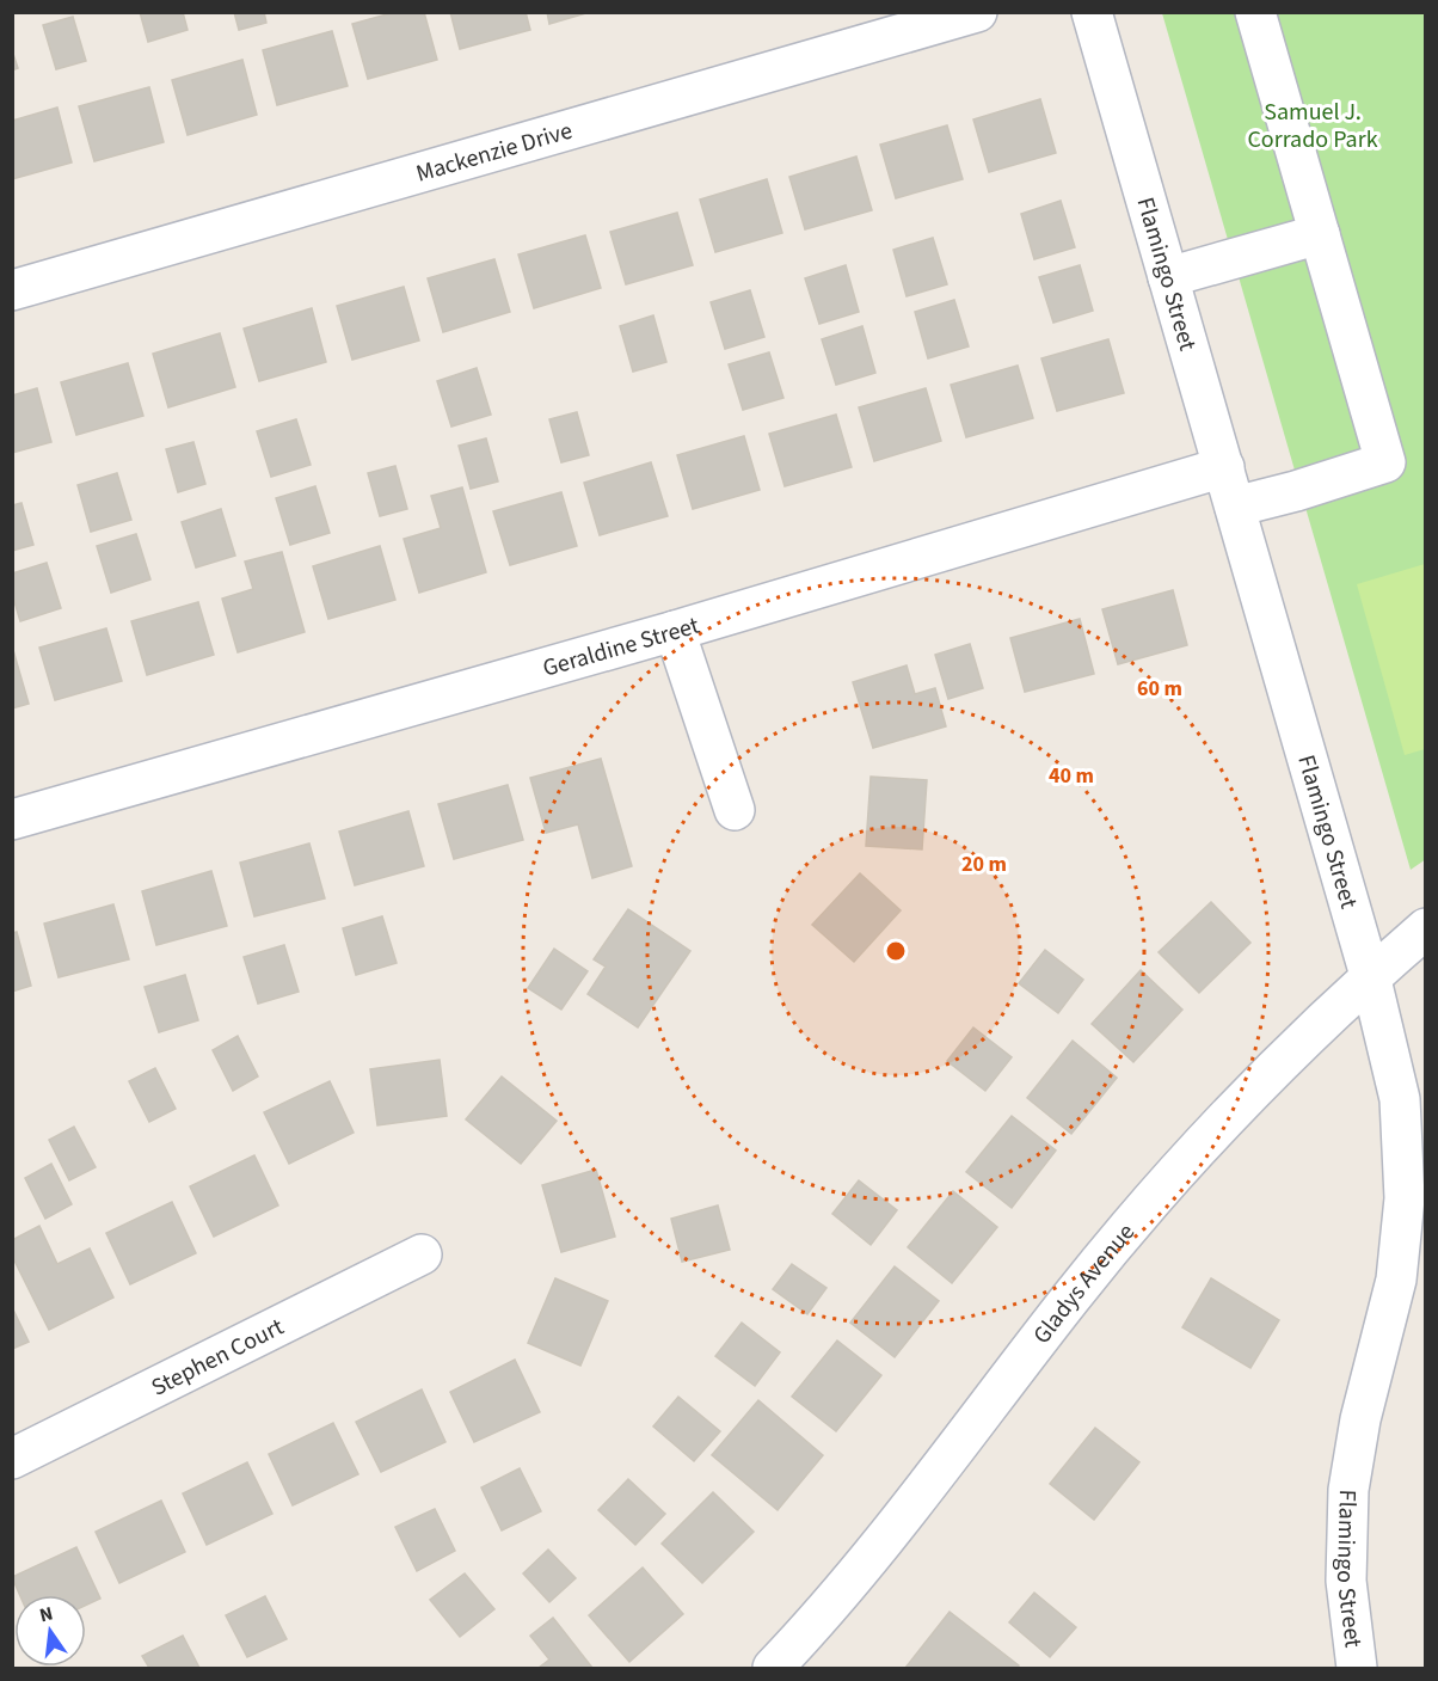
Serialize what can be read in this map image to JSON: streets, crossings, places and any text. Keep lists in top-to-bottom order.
{
  "streets": {
    "street": [
      "Mackenzie Drive",
      "Flamingo Street",
      "Geraldine Street",
      "Gladys Avenue",
      "Stephen Court"
    ]
  },
  "crossings": [
    ["Flamingo Street", "Geraldine Street"],
    ["Flamingo Street", "Gladys Avenue"]
  ],
  "parks": ["Samuel J. Corrado Park"],
  "north": "top",
  "rings": ["60 m", "40 m", "20 m"]
}
